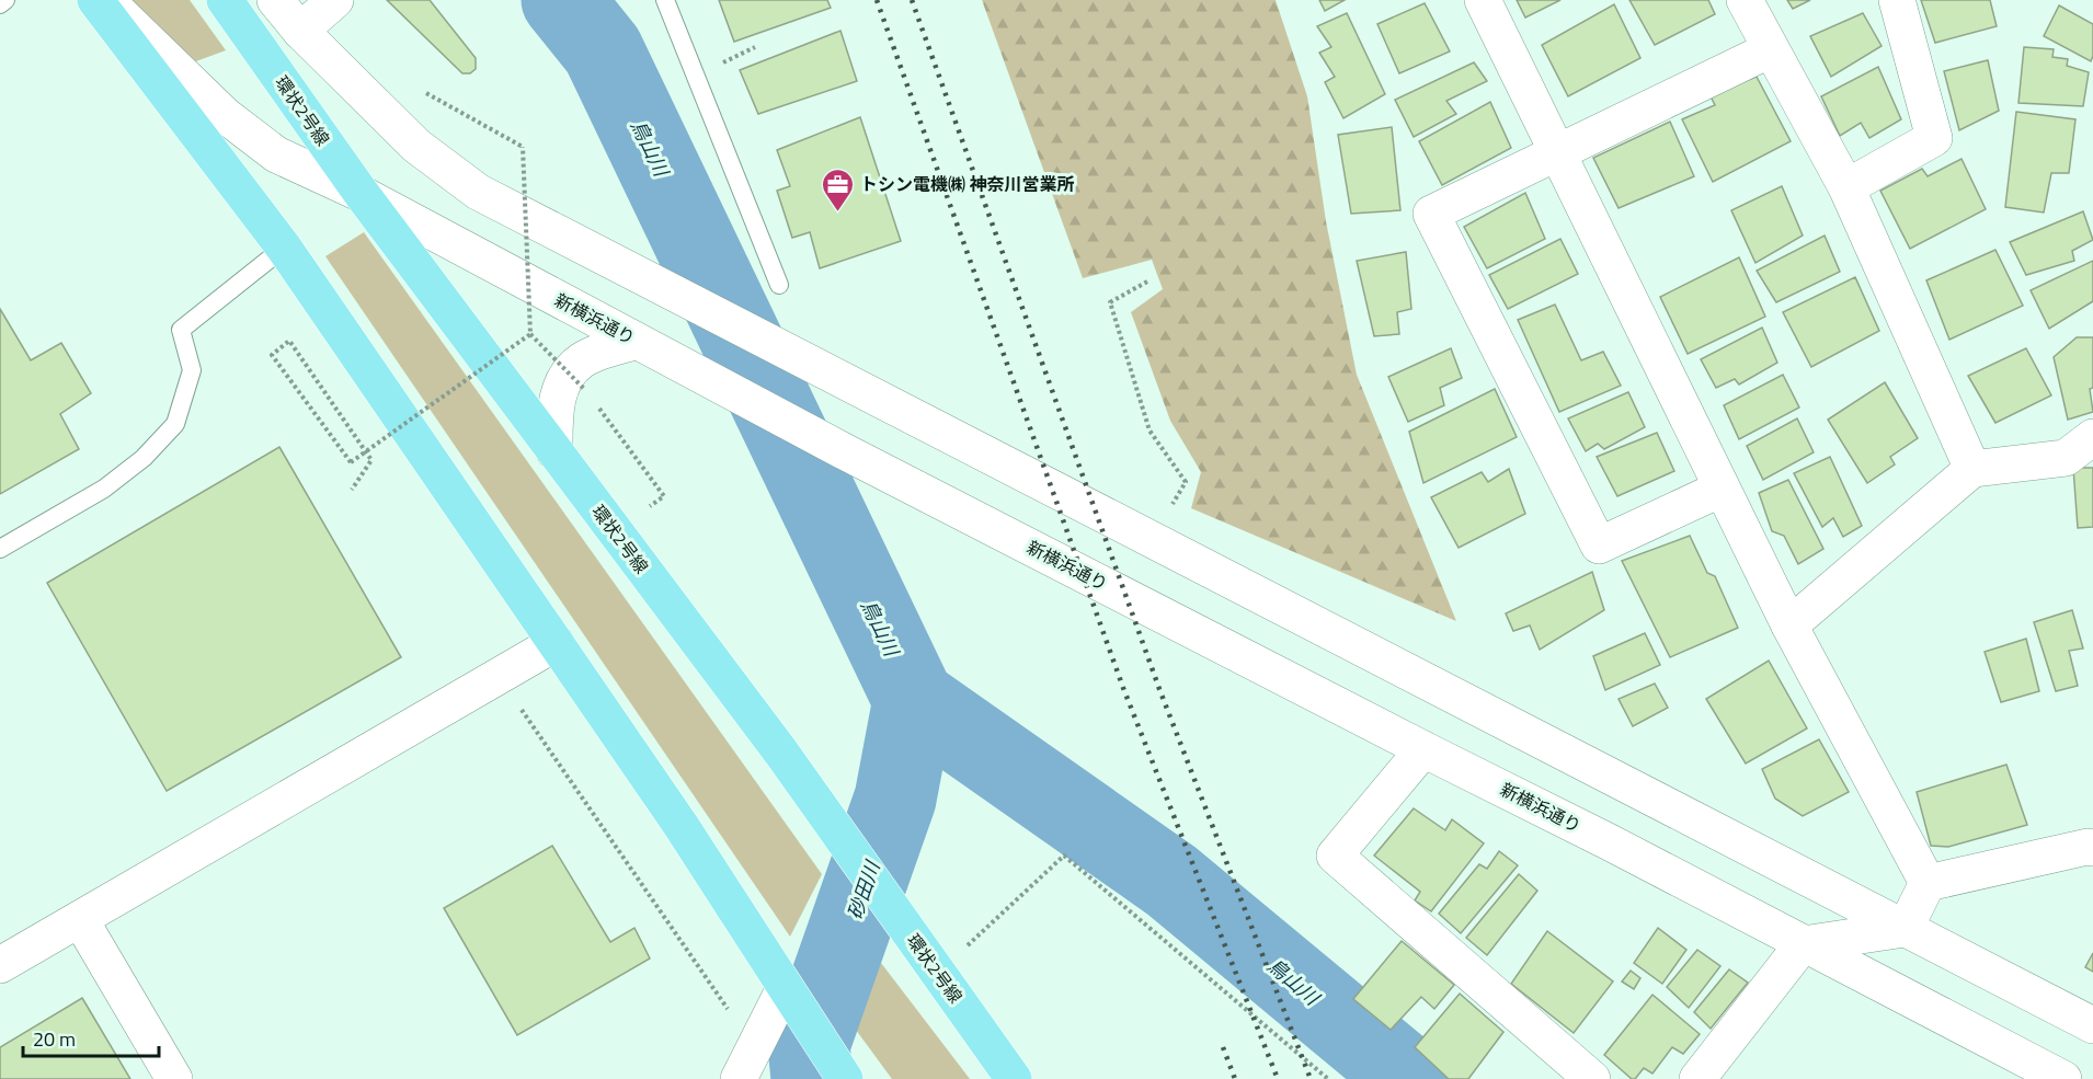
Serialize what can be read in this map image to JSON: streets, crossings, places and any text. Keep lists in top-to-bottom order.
{
  "streets": {
    "main road": ["環状2号線"],
    "street": ["新横浜通り"]
  },
  "crossings": [
    ["環状2号線", "新横浜通り"]
  ],
  "water": ["鳥山川", "砂田川"],
  "places": {
    "office": ["トシン電機㈱ 神奈川営業所"]
  },
  "scale_bar": "20 m"
}
